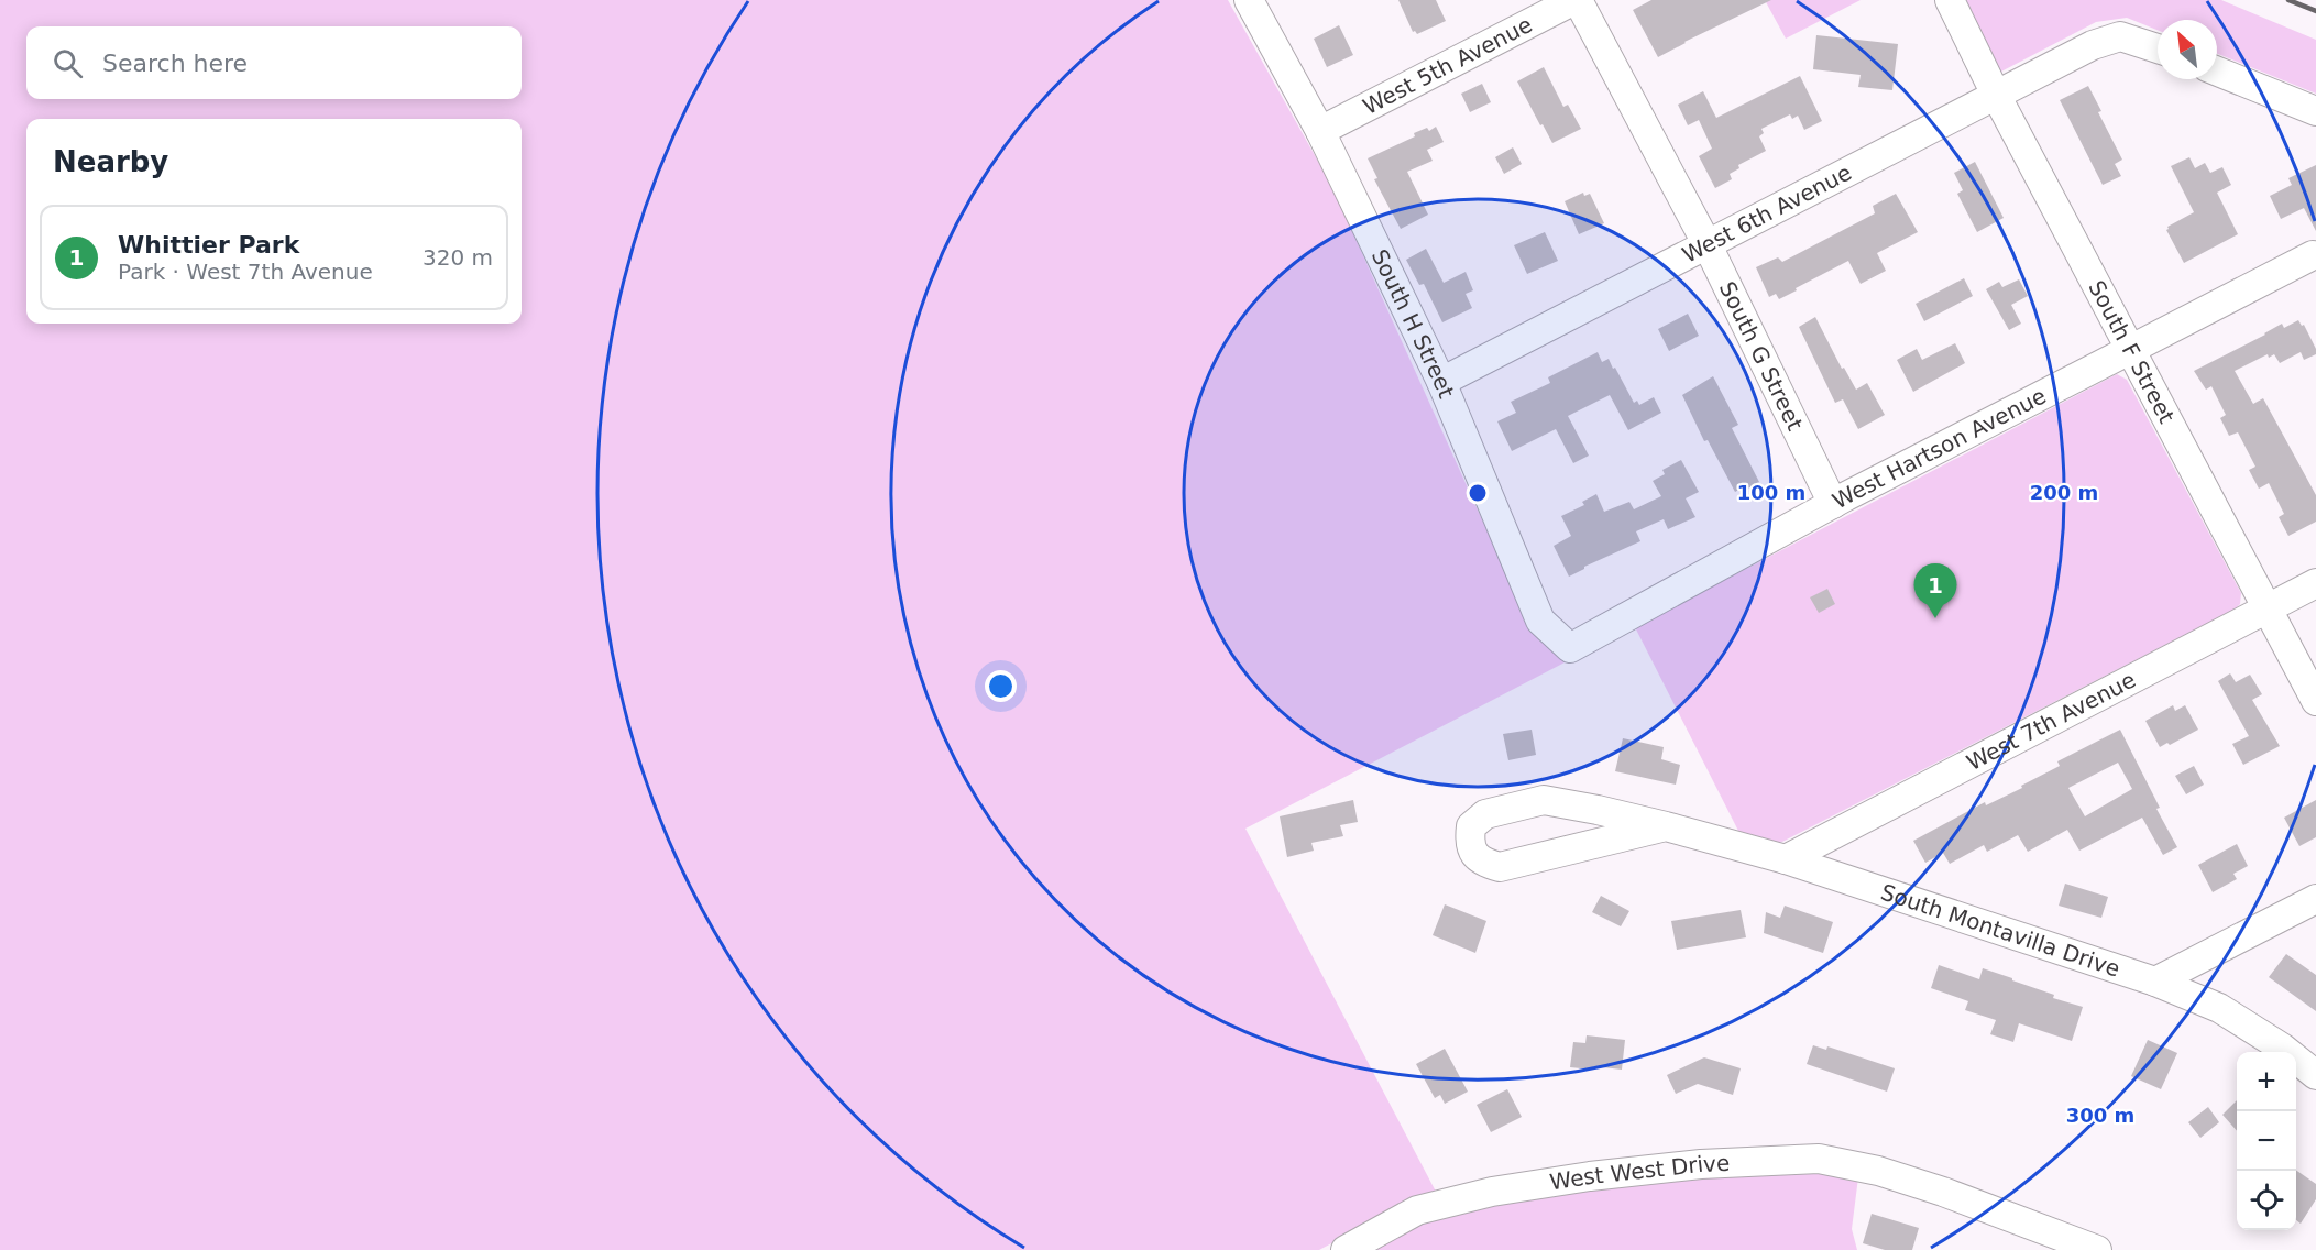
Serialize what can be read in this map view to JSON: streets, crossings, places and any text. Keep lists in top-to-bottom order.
{
  "streets": {
    "street": [
      "West 5th Avenue",
      "West 6th Avenue",
      "South H Street",
      "South F Street",
      "South G Street",
      "West Hartson Avenue",
      "West 7th Avenue",
      "South Montavilla Drive",
      "West West Drive"
    ]
  },
  "crossings": [
    ["West 5th Avenue", "South H Street"],
    ["West 5th Avenue", "South G Street"],
    ["West 6th Avenue", "South H Street"],
    ["West 6th Avenue", "South F Street"],
    ["West 6th Avenue", "South G Street"],
    ["South H Street", "West Hartson Avenue"],
    ["South F Street", "West Hartson Avenue"],
    ["South F Street", "West 7th Avenue"],
    ["South G Street", "West Hartson Avenue"],
    ["West 7th Avenue", "South Montavilla Drive"]
  ],
  "north": "top left",
  "page": {
    "search": "Search here",
    "heading": "Nearby",
    "list": [
      {
        "mark": "1",
        "name": "Whittier Park",
        "note": "Park · West 7th Avenue",
        "value": "320 m"
      }
    ],
    "pins": "1",
    "map_buttons": ["+", "−"]
  },
  "rings": ["100 m", "200 m", "300 m"]
}
